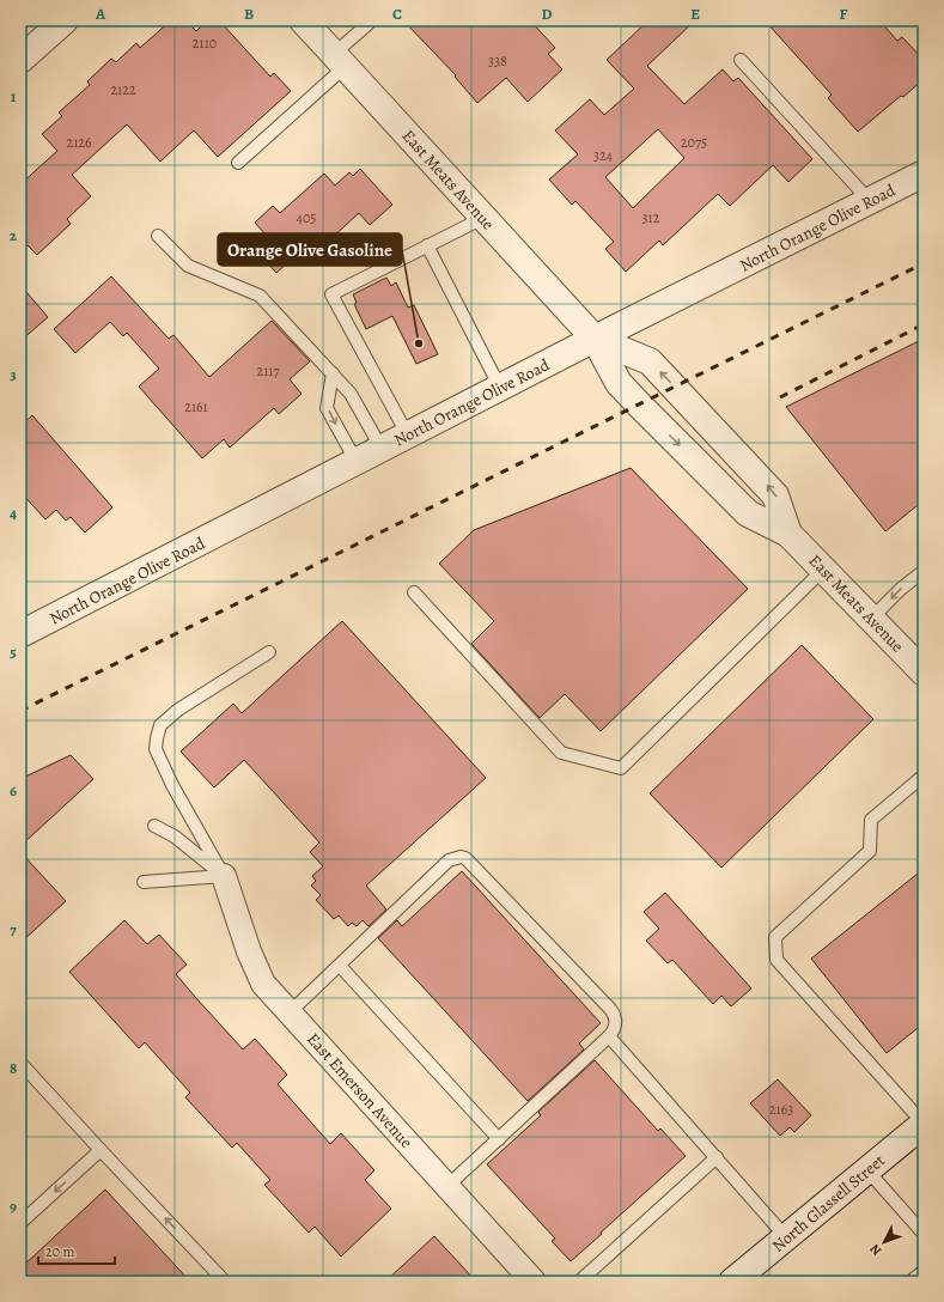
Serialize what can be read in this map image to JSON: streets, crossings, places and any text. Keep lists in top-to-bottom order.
{
  "streets": {
    "street": [
      "East Meats Avenue",
      "North Orange Olive Road",
      "East Emerson Avenue",
      "North Glassell Street"
    ]
  },
  "crossings": [
    ["East Meats Avenue", "North Orange Olive Road"]
  ],
  "places": ["Orange Olive Gasoline"],
  "house_numbers": [
    "2110",
    "338",
    "2122",
    "2126",
    "2075",
    "324",
    "405",
    "312",
    "2117",
    "2161",
    "2163"
  ],
  "scale_bar": "20 m",
  "north": "bottom left",
  "grid": {
    "columns": [
      "A",
      "B",
      "C",
      "D",
      "E",
      "F"
    ],
    "rows": [
      "1",
      "2",
      "3",
      "4",
      "5",
      "6",
      "7",
      "8",
      "9"
    ]
  }
}
